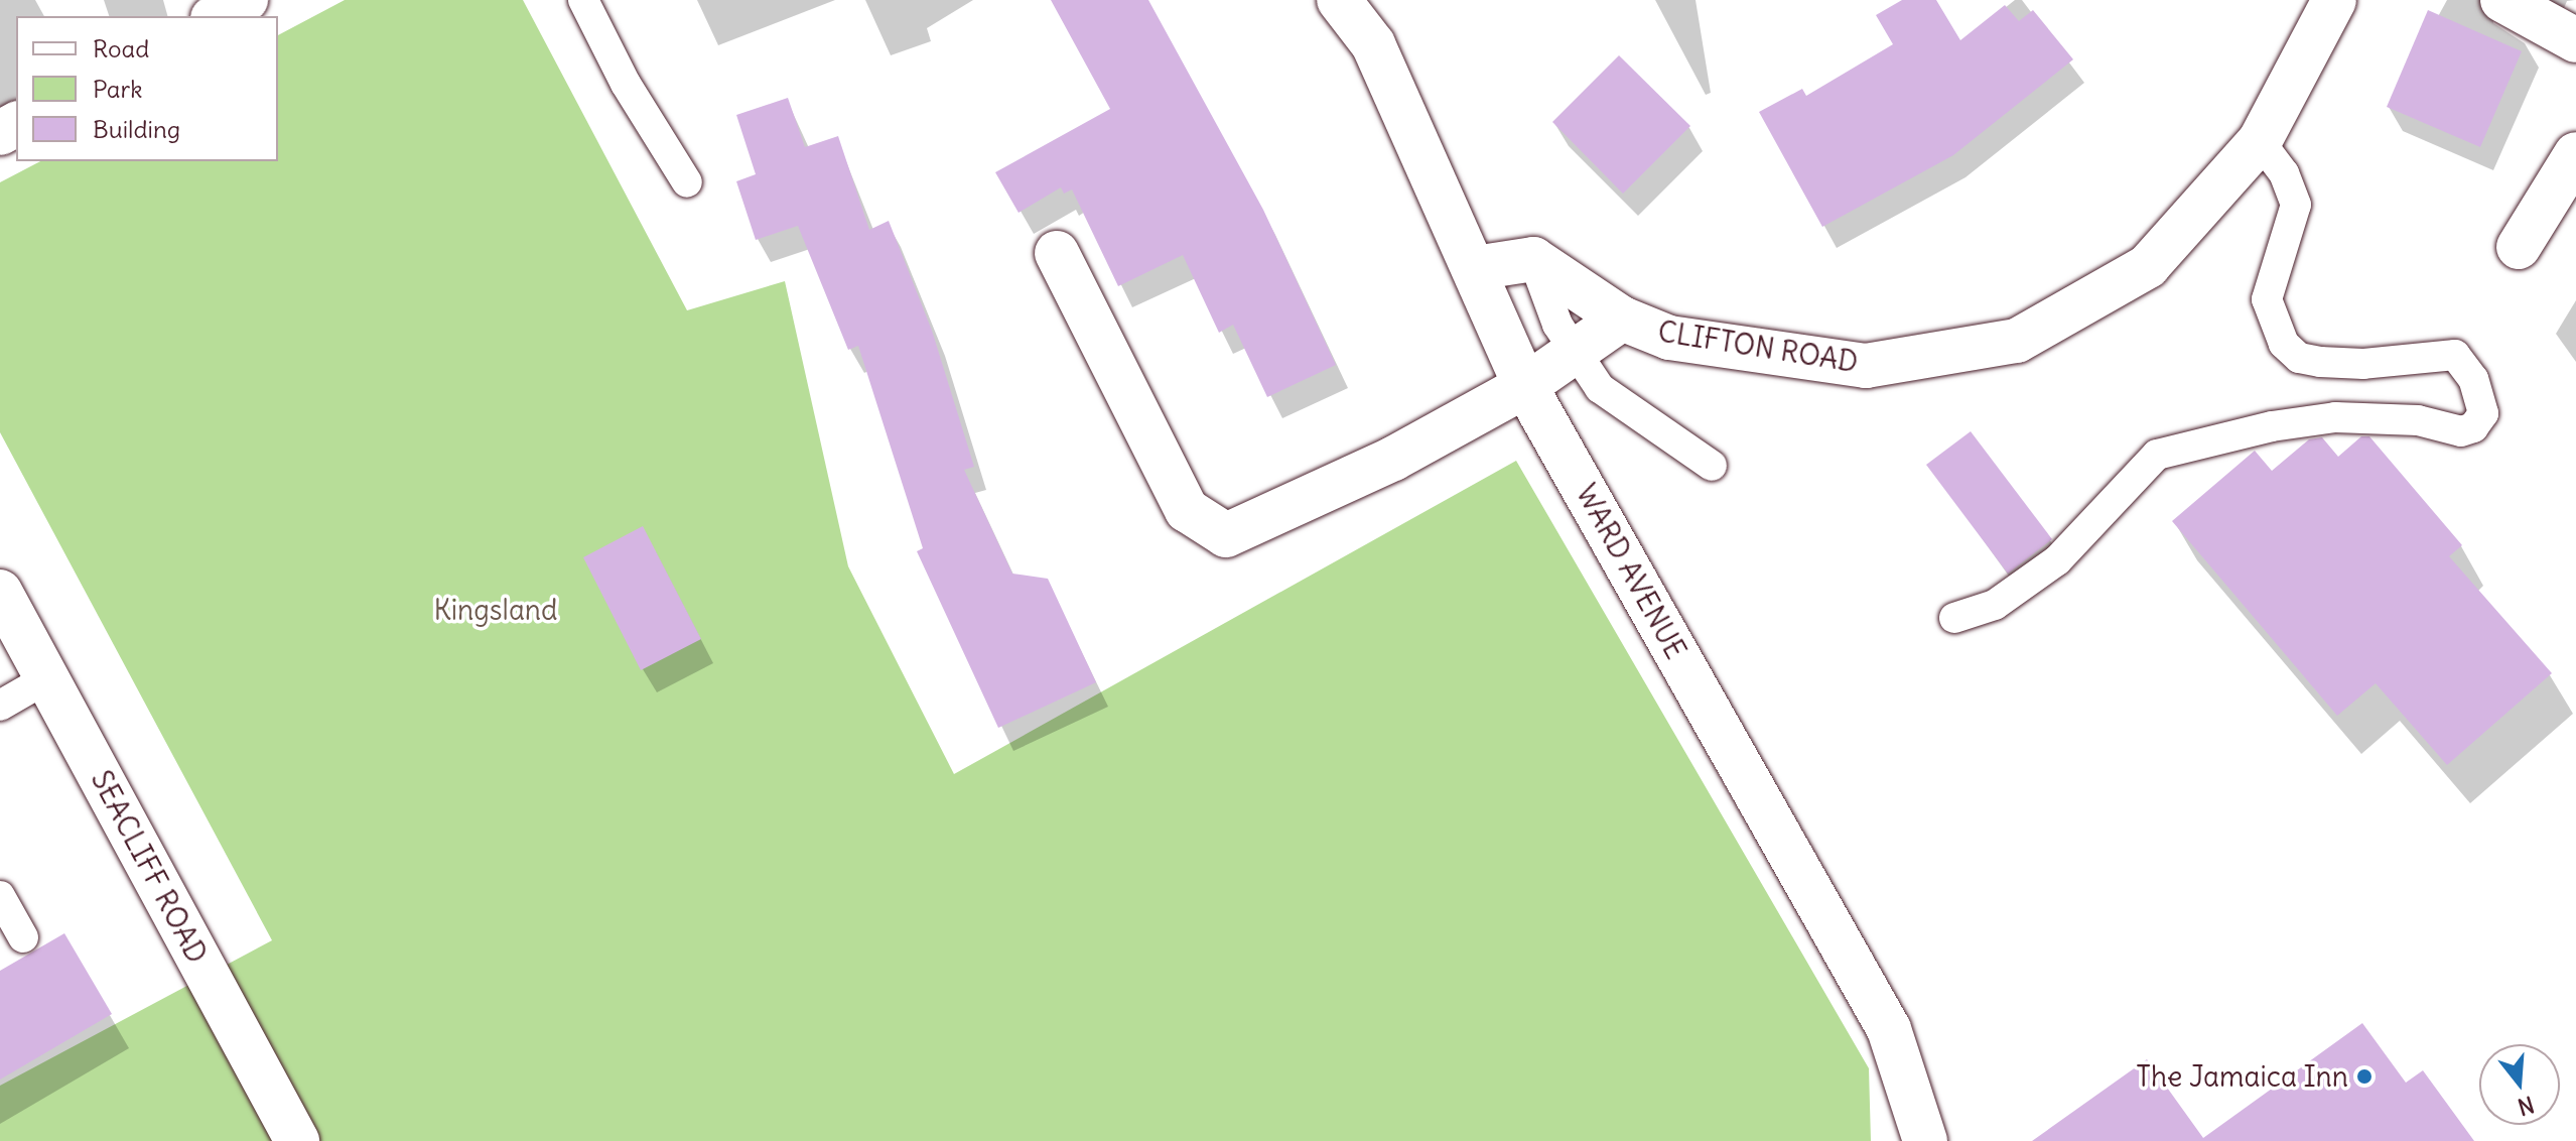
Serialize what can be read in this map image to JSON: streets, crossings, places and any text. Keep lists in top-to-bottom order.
{
  "streets": {
    "street": ["CLIFTON ROAD", "WARD AVENUE", "SEACLIFF ROAD"]
  },
  "parks": ["Kingsland"],
  "places": ["The Jamaica Inn"],
  "legend": ["Road", "Park", "Building"],
  "north": "bottom"
}
